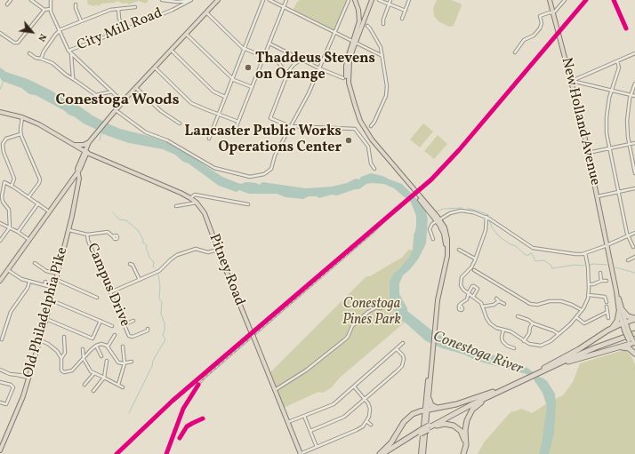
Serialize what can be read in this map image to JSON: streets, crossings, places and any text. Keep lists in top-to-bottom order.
{
  "streets": {
    "main road": ["New Holland Avenue", "Pitney Road", "Old Philadelphia Pike"],
    "street": ["City Mill Road", "Campus Drive"]
  },
  "crossings": [
    ["Campus Drive", "Old Philadelphia Pike"]
  ],
  "districts": ["Conestoga Woods"],
  "water": ["Conestoga River"],
  "parks": ["Conestoga Pines Park"],
  "places": ["Thaddeus Stevens on Orange", "Lancaster Public Works Operations Center"],
  "north": "bottom right"
}
